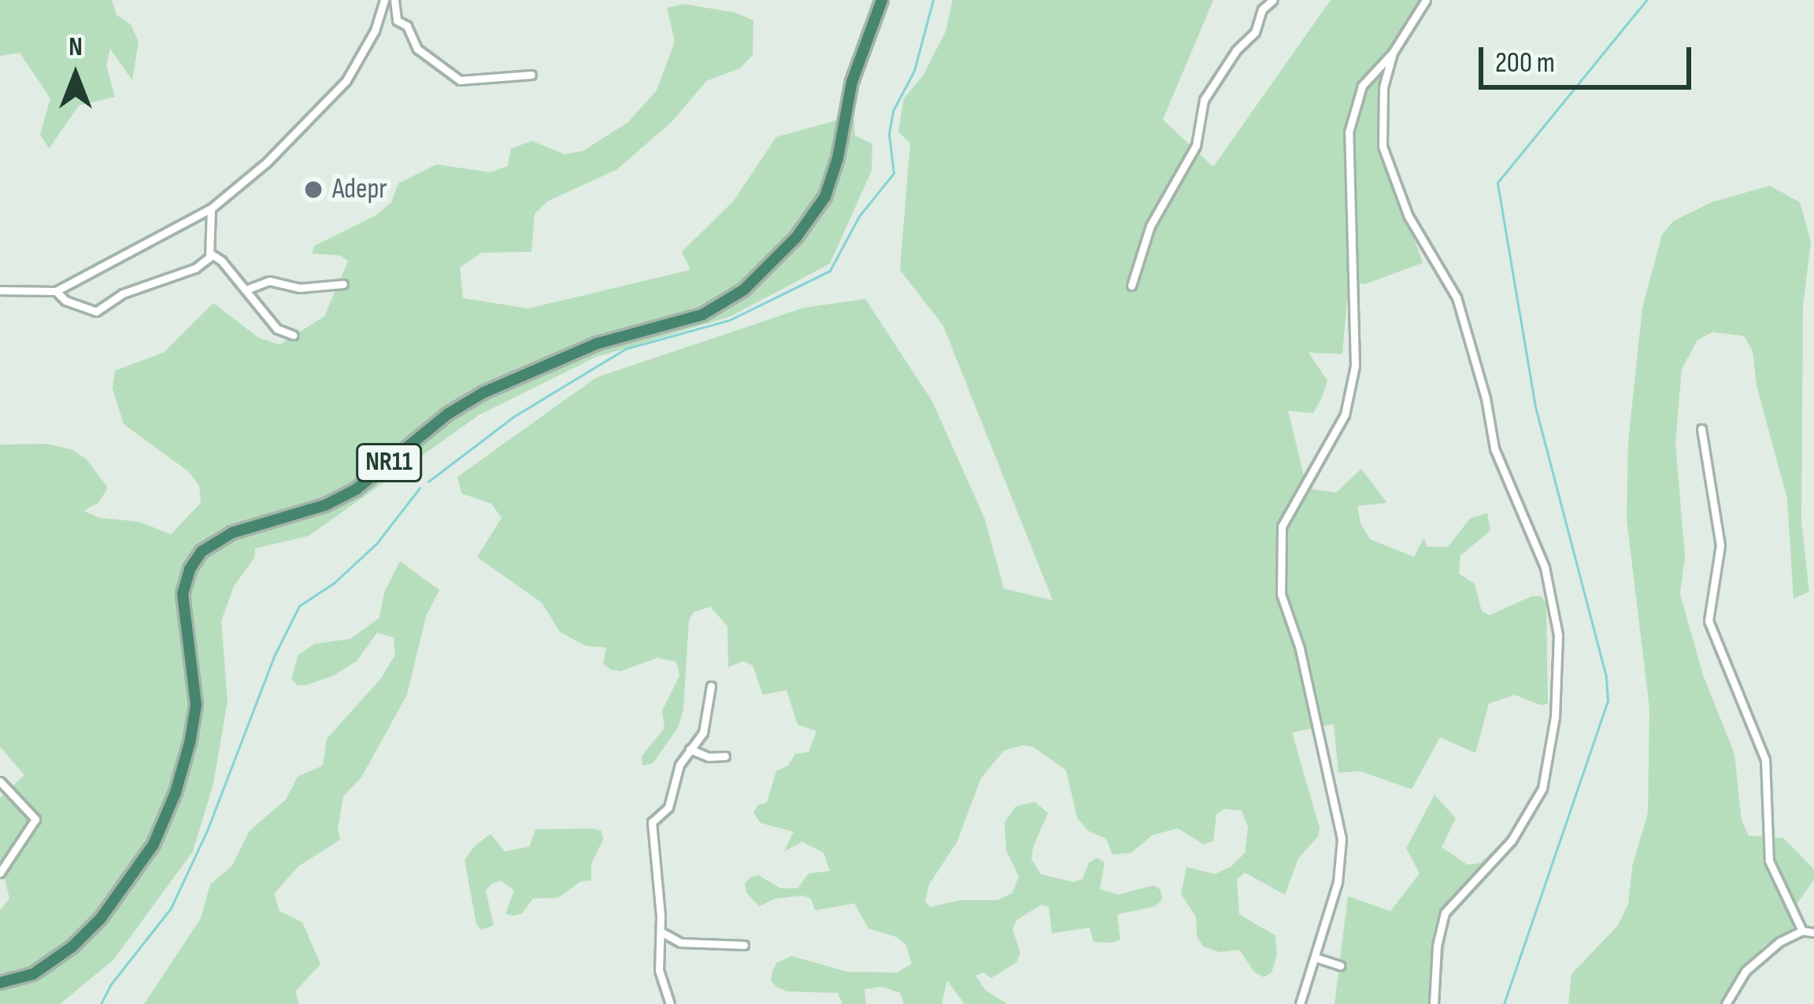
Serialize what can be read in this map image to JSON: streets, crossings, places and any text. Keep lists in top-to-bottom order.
{
  "streets": {
    "highway": ["NR11"]
  },
  "places": ["Adepr"],
  "scale_bar": "200 m",
  "north": "top"
}
